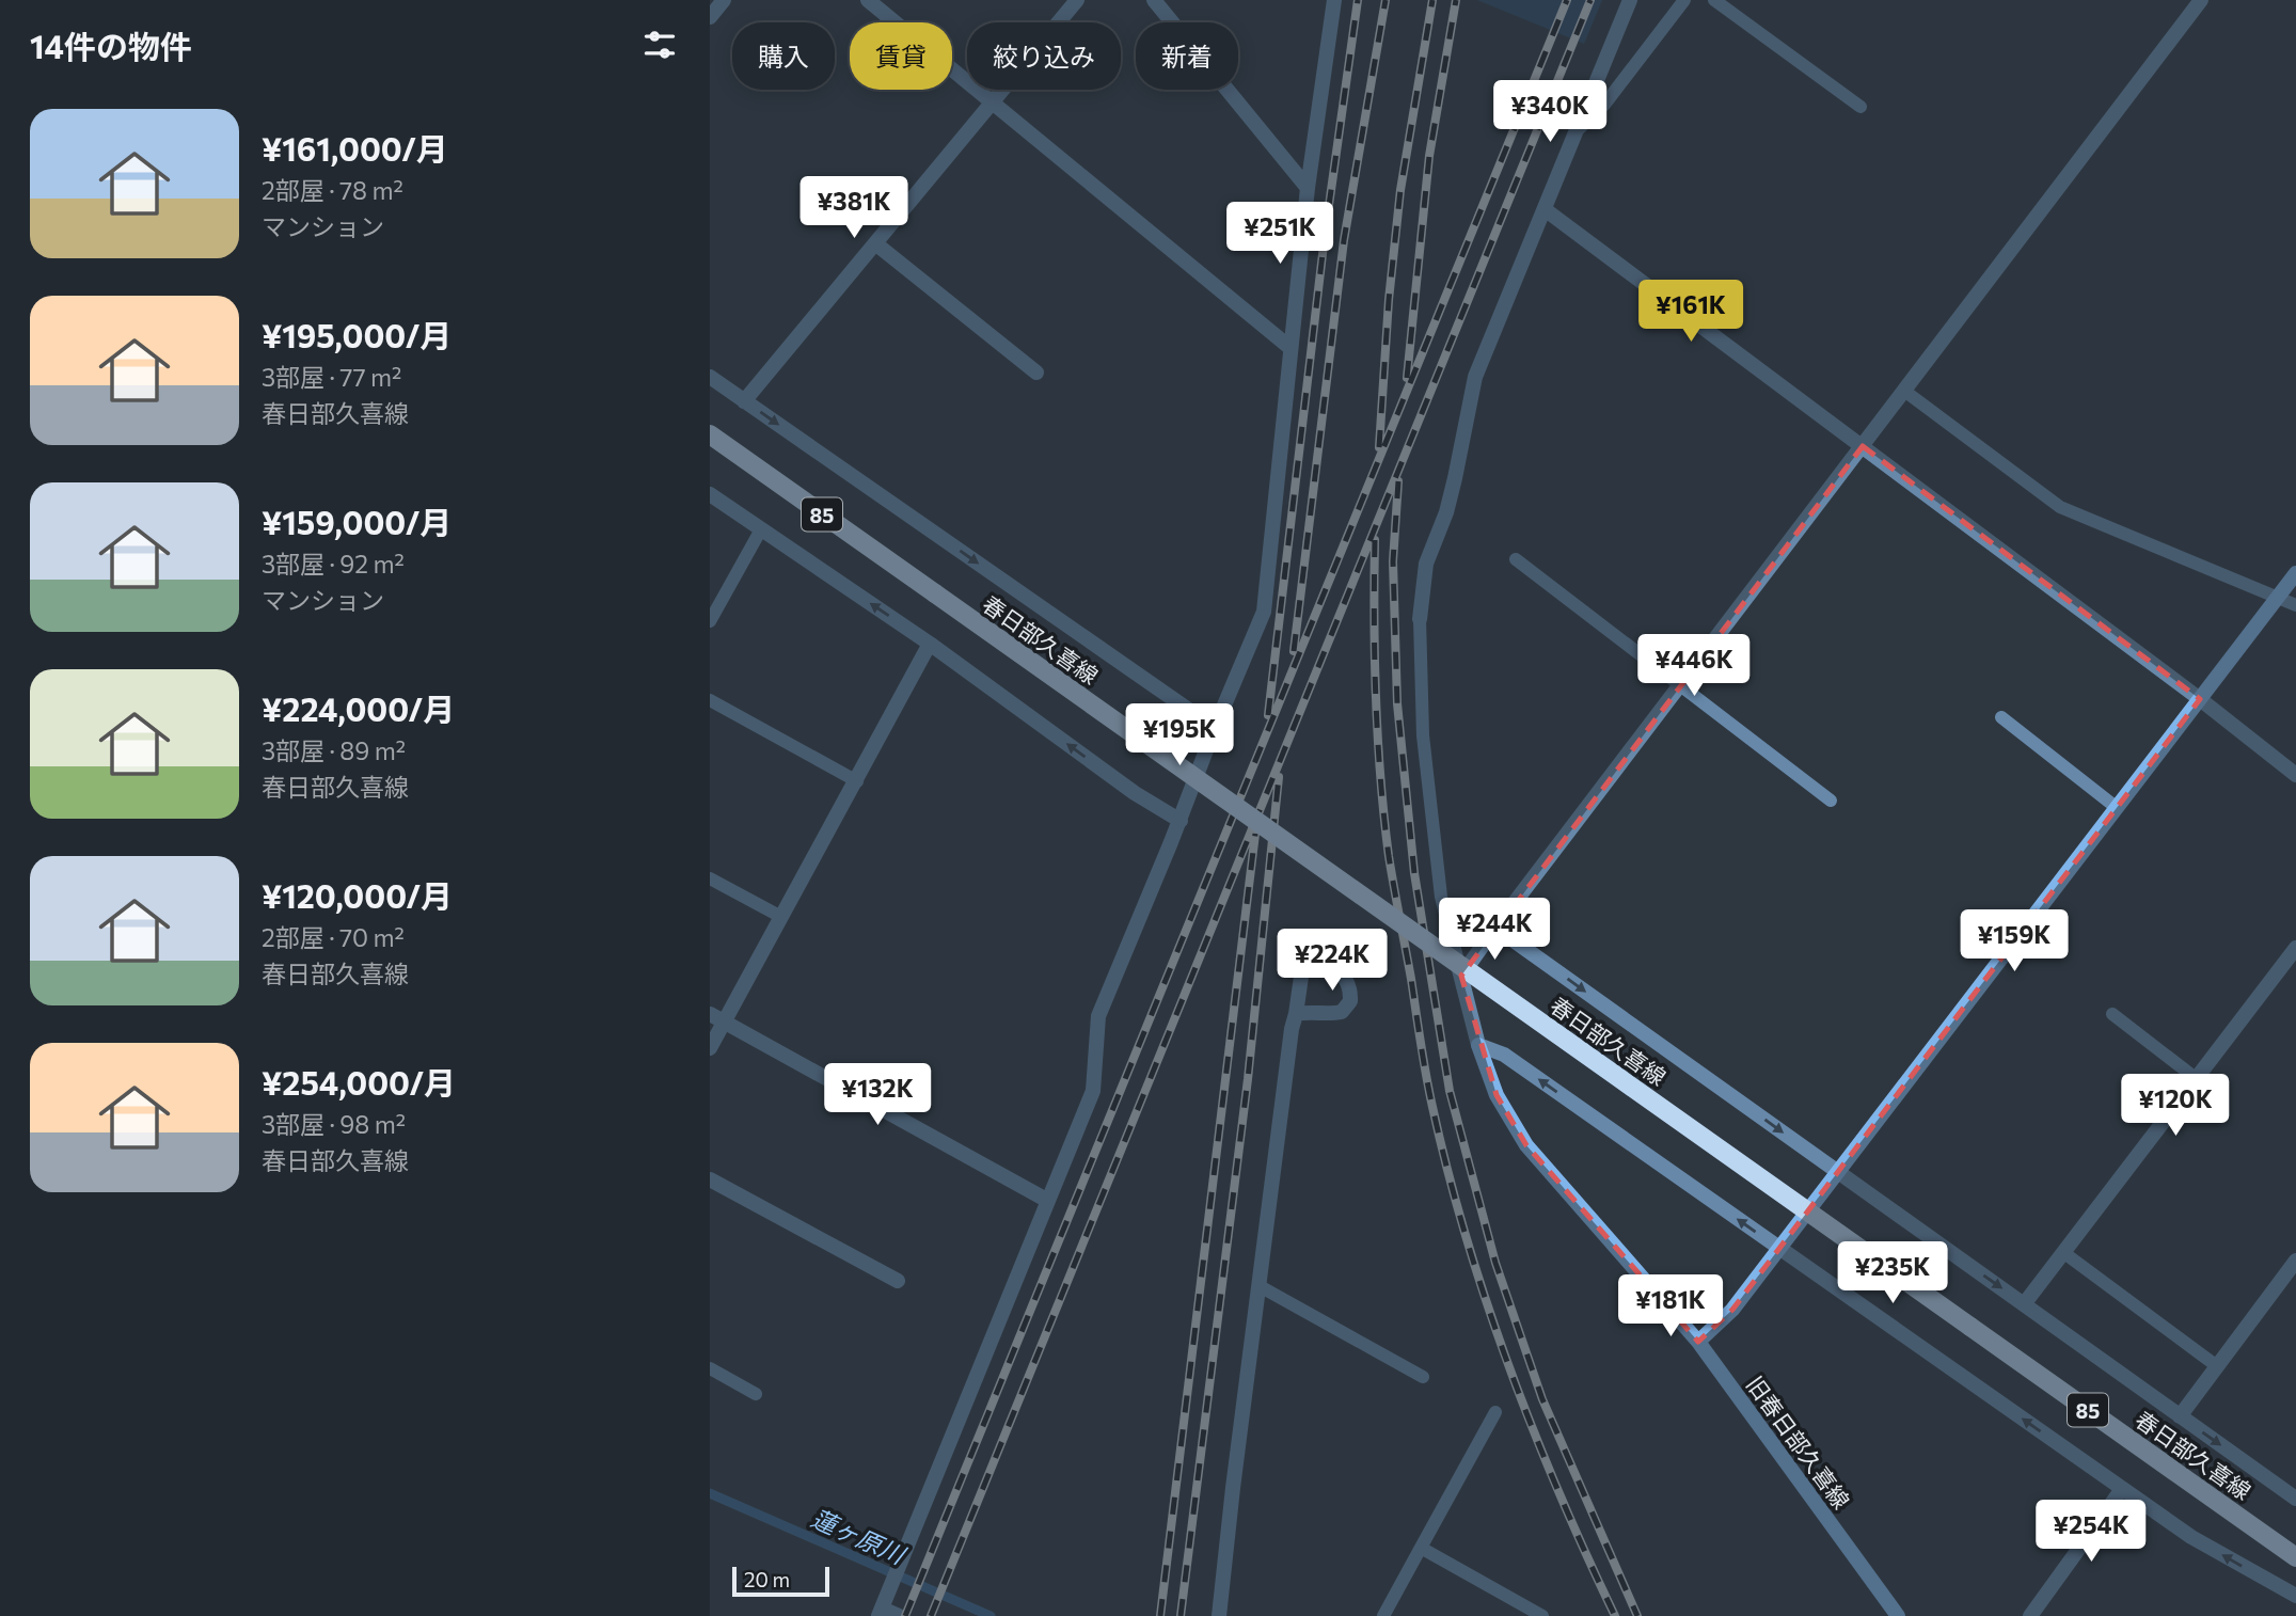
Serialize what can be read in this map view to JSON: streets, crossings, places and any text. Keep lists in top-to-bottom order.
{
  "streets": {
    "main road": ["85", "春日部久喜線"],
    "street": ["旧春日部久喜線"]
  },
  "water": ["蓮ヶ原川"],
  "scale_bar": "20 m",
  "page": {
    "heading": "14件の物件",
    "chip": [
      "購入",
      "賃貸",
      "絞り込み",
      "新着"
    ],
    "price": [
      "¥340K",
      "¥381K",
      "¥251K",
      "¥161K",
      "¥446K",
      "¥195K",
      "¥244K",
      "¥159K",
      "¥224K",
      "¥132K",
      "¥120K",
      "¥235K",
      "¥181K",
      "¥254K"
    ],
    "list": [
      {
        "name": "¥161,000/月",
        "note": "2部屋 · 78 m² · マンション"
      },
      {
        "name": "¥195,000/月",
        "note": "3部屋 · 77 m² · 春日部久喜線"
      },
      {
        "name": "¥159,000/月",
        "note": "3部屋 · 92 m² · マンション"
      },
      {
        "name": "¥224,000/月",
        "note": "3部屋 · 89 m² · 春日部久喜線"
      },
      {
        "name": "¥120,000/月",
        "note": "2部屋 · 70 m² · 春日部久喜線"
      },
      {
        "name": "¥254,000/月",
        "note": "3部屋 · 98 m² · 春日部久喜線"
      }
    ],
    "scale": "20 m"
  }
}
